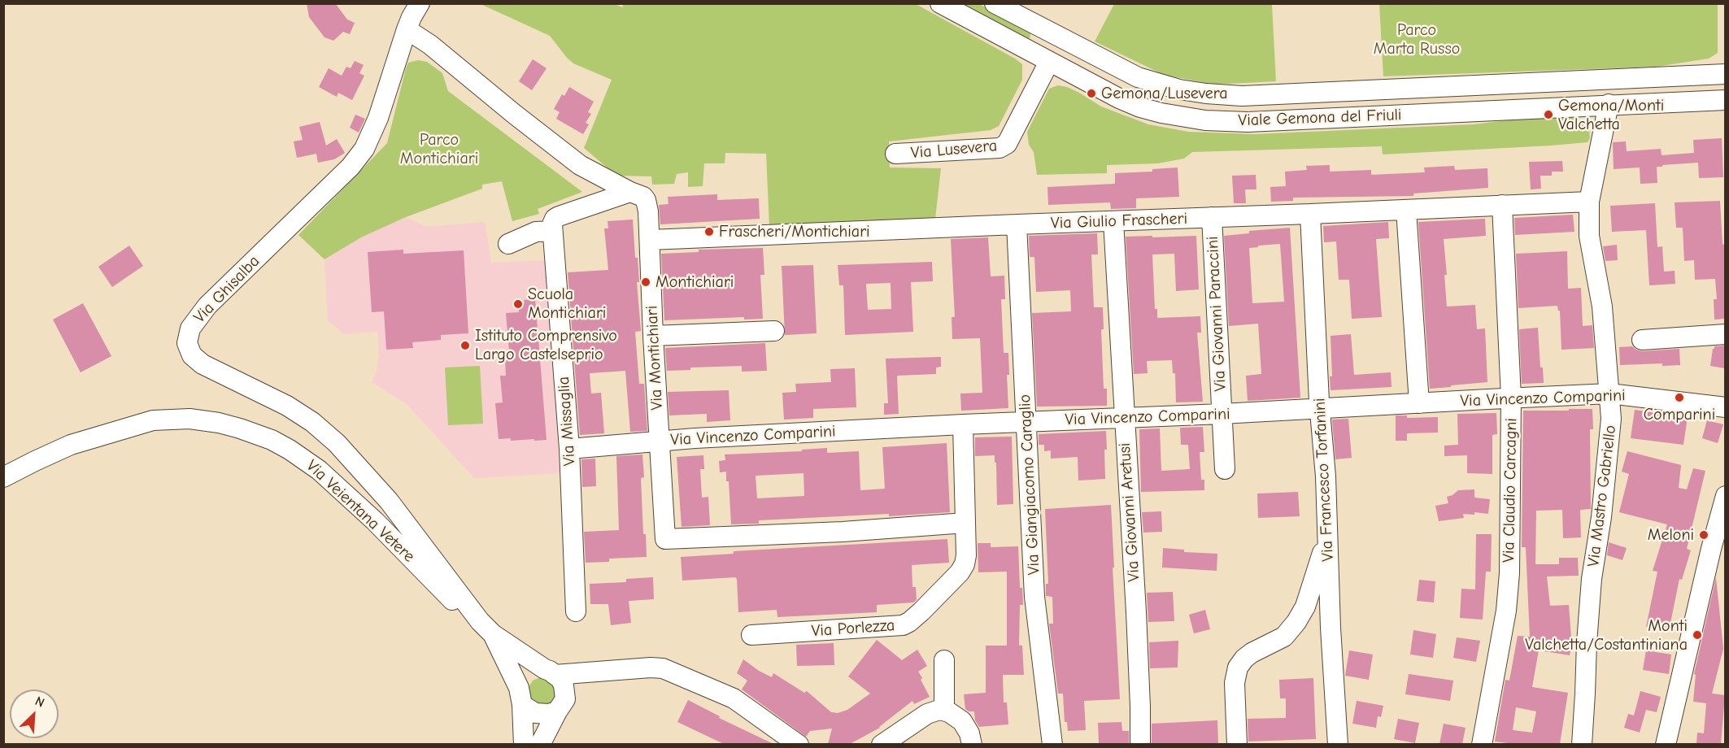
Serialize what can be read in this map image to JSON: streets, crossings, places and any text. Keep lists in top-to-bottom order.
{
  "streets": {
    "street": [
      "Viale Gemona del Friuli",
      "Via Lusevera",
      "Via Giulio Frascheri",
      "Via Ghisalba",
      "Via Giovanni Paraccini",
      "Via Montichiari",
      "Via Vincenzo Comparini",
      "Via Missaglia",
      "Via Francesco Torfanini",
      "Via Giangiacomo Caraglio",
      "Via Claudio Carcagni",
      "Via Mastro Gabriello",
      "Via Veientana Vetere",
      "Via Giovanni Aretusi",
      "Via Porlezza"
    ]
  },
  "crossings": [
    ["Viale Gemona del Friuli", "Via Lusevera"],
    ["Viale Gemona del Friuli", "Via Mastro Gabriello"],
    ["Via Giulio Frascheri", "Via Giovanni Paraccini"],
    ["Via Giulio Frascheri", "Via Montichiari"],
    ["Via Giulio Frascheri", "Via Francesco Torfanini"],
    ["Via Giulio Frascheri", "Via Giangiacomo Caraglio"],
    ["Via Giulio Frascheri", "Via Claudio Carcagni"],
    ["Via Giulio Frascheri", "Via Mastro Gabriello"],
    ["Via Giulio Frascheri", "Via Giovanni Aretusi"],
    ["Via Ghisalba", "Via Montichiari"],
    ["Via Ghisalba", "Via Veientana Vetere"],
    ["Via Giovanni Paraccini", "Via Vincenzo Comparini"],
    ["Via Montichiari", "Via Vincenzo Comparini"],
    ["Via Montichiari", "Via Porlezza"],
    ["Via Vincenzo Comparini", "Via Missaglia"],
    ["Via Vincenzo Comparini", "Via Francesco Torfanini"],
    ["Via Vincenzo Comparini", "Via Giangiacomo Caraglio"],
    ["Via Vincenzo Comparini", "Via Claudio Carcagni"],
    ["Via Vincenzo Comparini", "Via Mastro Gabriello"],
    ["Via Vincenzo Comparini", "Via Giovanni Aretusi"],
    ["Via Vincenzo Comparini", "Via Porlezza"]
  ],
  "parks": ["Parco Marta Russo", "Parco Montichiari"],
  "places": [
    "Gemona/Lusevera",
    "Gemona/Monti Valchetta",
    "Frascheri/Montichiari",
    "Montichiari",
    "Scuola Montichiari",
    "Istituto Comprensivo Largo Castelseprio",
    "Comparini",
    "Meloni",
    "Monti Valchetta/Costantiniana"
  ],
  "north": "top right"
}
